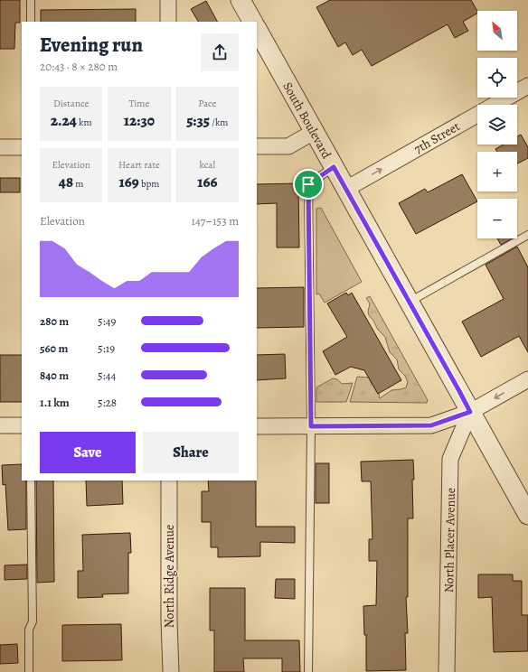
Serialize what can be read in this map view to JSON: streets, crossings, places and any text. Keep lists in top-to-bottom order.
{
  "streets": {
    "street": [
      "South Boulevard",
      "7th Street",
      "North Placer Avenue",
      "North Ridge Avenue"
    ]
  },
  "crossings": [
    ["South Boulevard", "7th Street"],
    ["South Boulevard", "North Placer Avenue"]
  ],
  "one_way": ["7th Street"],
  "north": "top left",
  "page": {
    "map_buttons": ["+", "−"],
    "heading": ["Evening run", "20:43 · 8 × 280 m"],
    "stats": [
      ["Distance", "2.24 km"],
      ["Time", "12:30"],
      ["Pace", "5:35 /km"],
      ["Elevation", "48 m"],
      ["Heart rate", "169 bpm"],
      ["kcal", "166"]
    ],
    "chart": ["Elevation", "147–153 m"],
    "list": [
      {
        "name": "280 m",
        "note": "5:49"
      },
      {
        "name": "560 m",
        "note": "5:19"
      },
      {
        "name": "840 m",
        "note": "5:44"
      },
      {
        "name": "1.1 km",
        "note": "5:28"
      }
    ],
    "buttons": ["Save", "Share"]
  }
}
